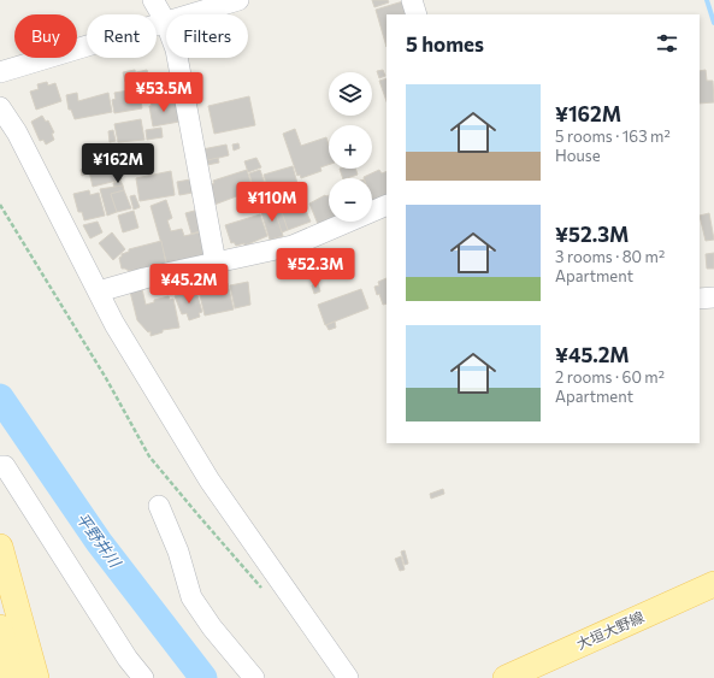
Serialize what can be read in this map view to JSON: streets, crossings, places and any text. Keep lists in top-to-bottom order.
{
  "streets": {
    "main road": ["大垣大野線"]
  },
  "water": ["平野井川"],
  "page": {
    "chip": ["Buy", "Rent", "Filters"],
    "heading": "5 homes",
    "map_buttons": ["+", "−"],
    "price": [
      "¥53.5M",
      "¥162M",
      "¥110M",
      "¥52.3M",
      "¥45.2M"
    ],
    "list": [
      {
        "name": "¥162M",
        "note": "5 rooms · 163 m² · House"
      },
      {
        "name": "¥52.3M",
        "note": "3 rooms · 80 m² · Apartment"
      },
      {
        "name": "¥45.2M",
        "note": "2 rooms · 60 m² · Apartment"
      }
    ]
  }
}
